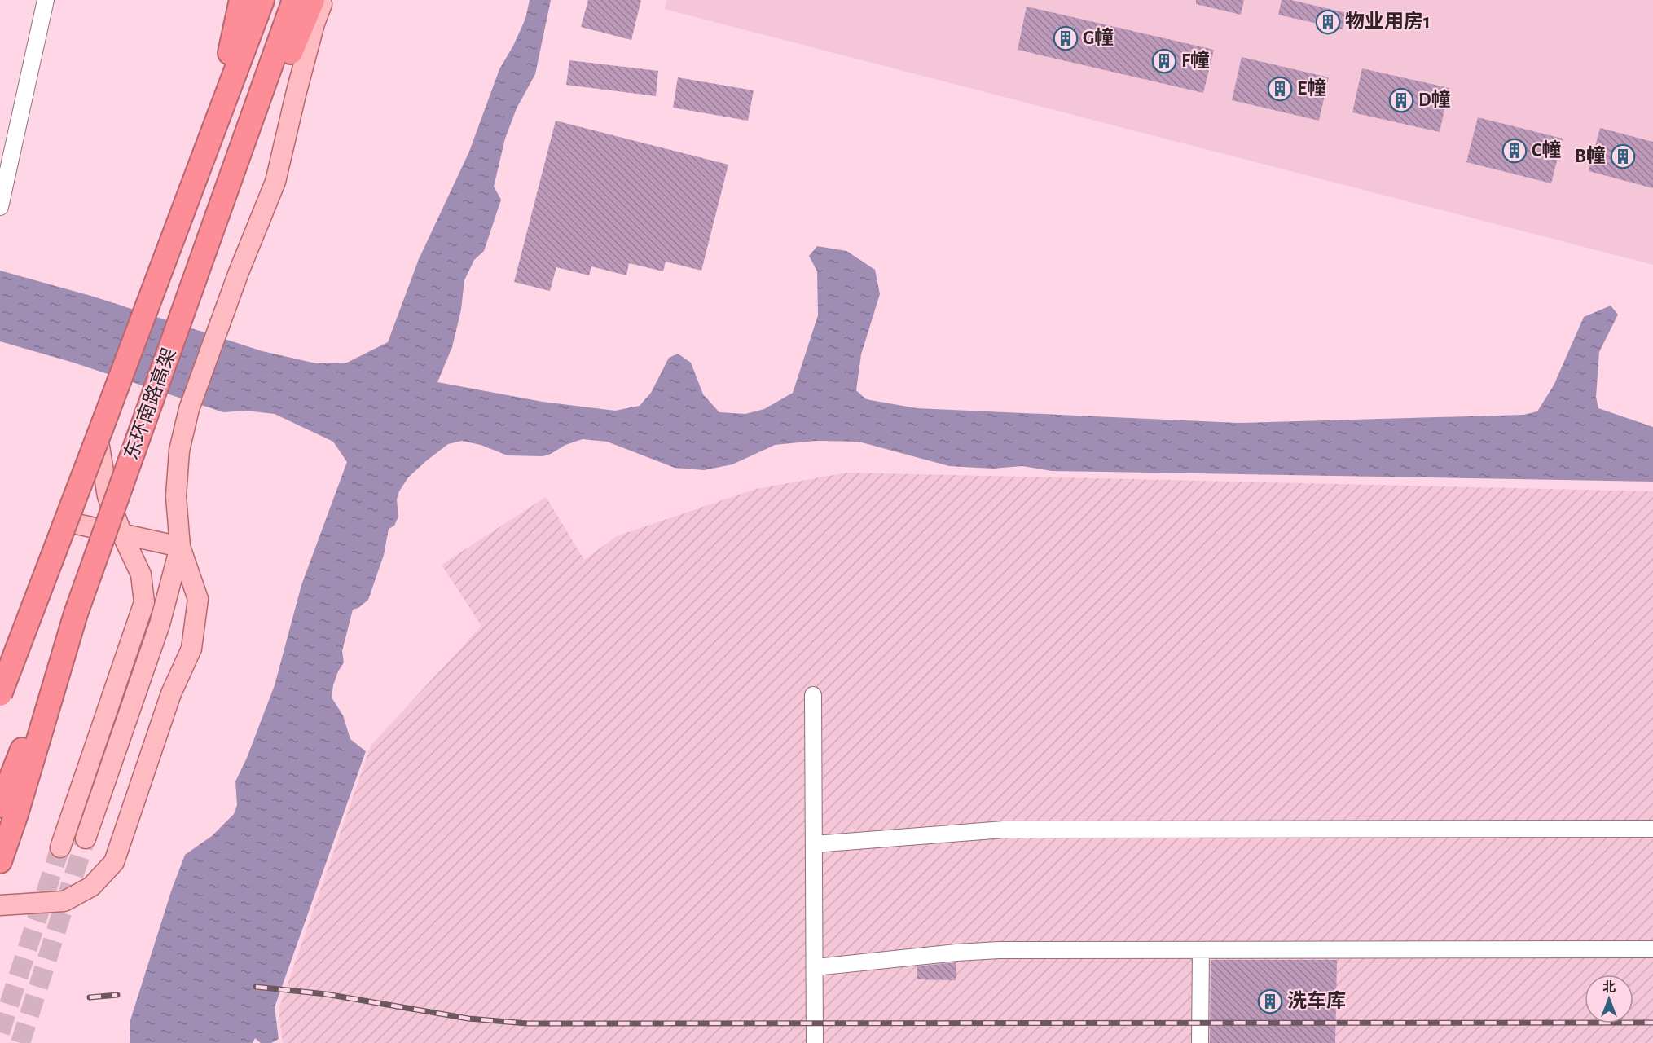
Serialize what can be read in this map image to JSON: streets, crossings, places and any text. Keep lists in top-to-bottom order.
{
  "streets": {
    "highway": ["东环南路高架"]
  },
  "places": {
    "building": [
      "物业用房1",
      "G幢",
      "F幢",
      "E幢",
      "D幢",
      "C幢",
      "B幢",
      "洗车库"
    ]
  },
  "north": "top"
}
